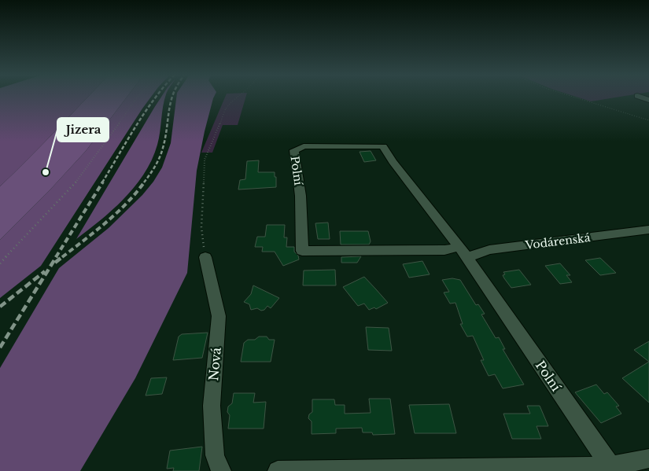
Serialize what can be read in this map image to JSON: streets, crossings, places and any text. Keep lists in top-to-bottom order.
{
  "streets": {
    "street": ["Polní", "Vodárenská", "Nová"]
  },
  "crossings": [
    ["Polní", "Vodárenská"]
  ],
  "places": ["Jizera"]
}
